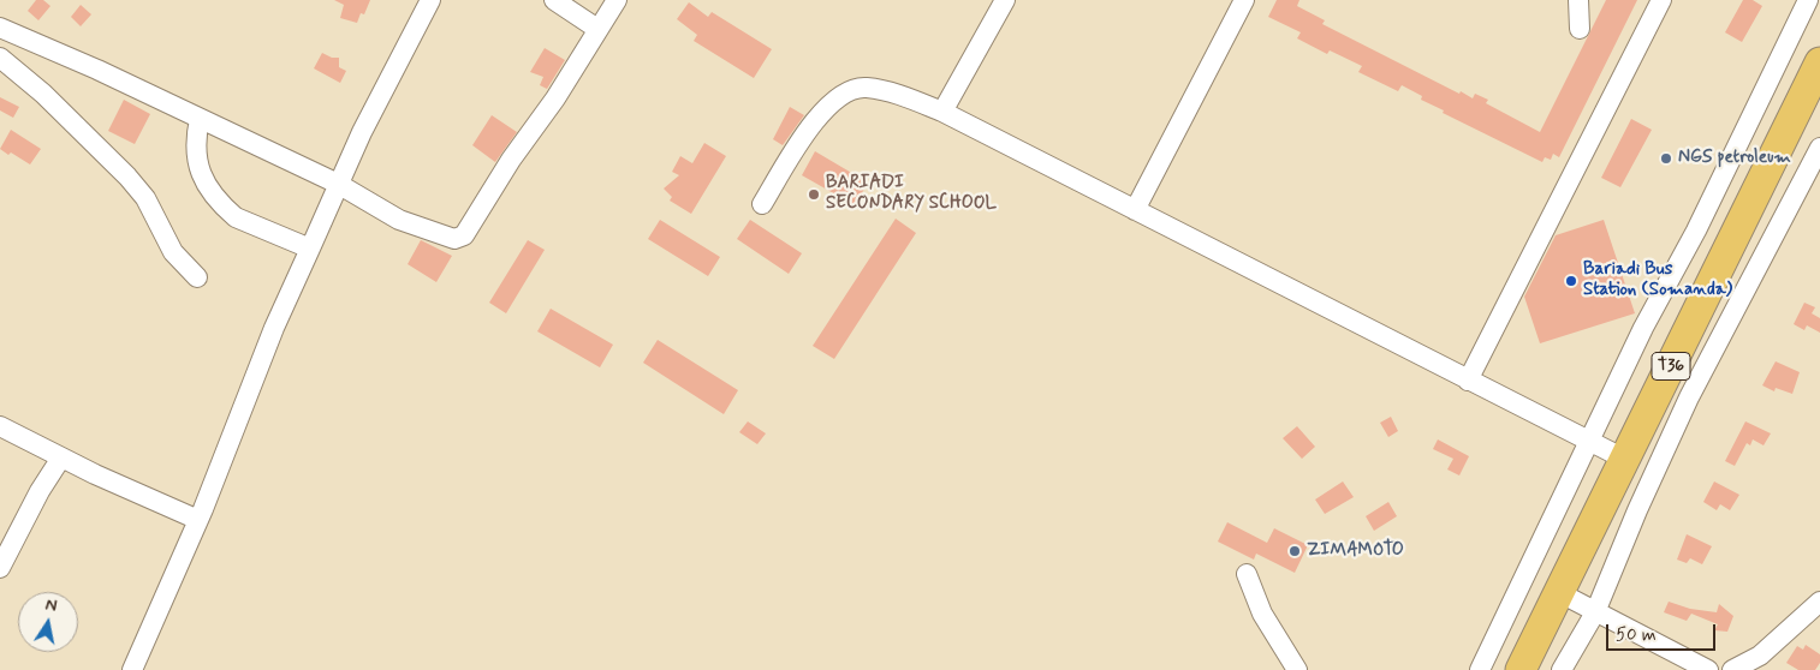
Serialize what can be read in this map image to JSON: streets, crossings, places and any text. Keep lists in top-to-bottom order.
{
  "streets": {
    "highway": ["T36"]
  },
  "places": [
    "NGS petroleum",
    "BARIADI SECONDARY SCHOOL",
    "Bariadi Bus Station (Somanda)",
    "ZIMAMOTO"
  ],
  "scale_bar": "50 m",
  "north": "top"
}
